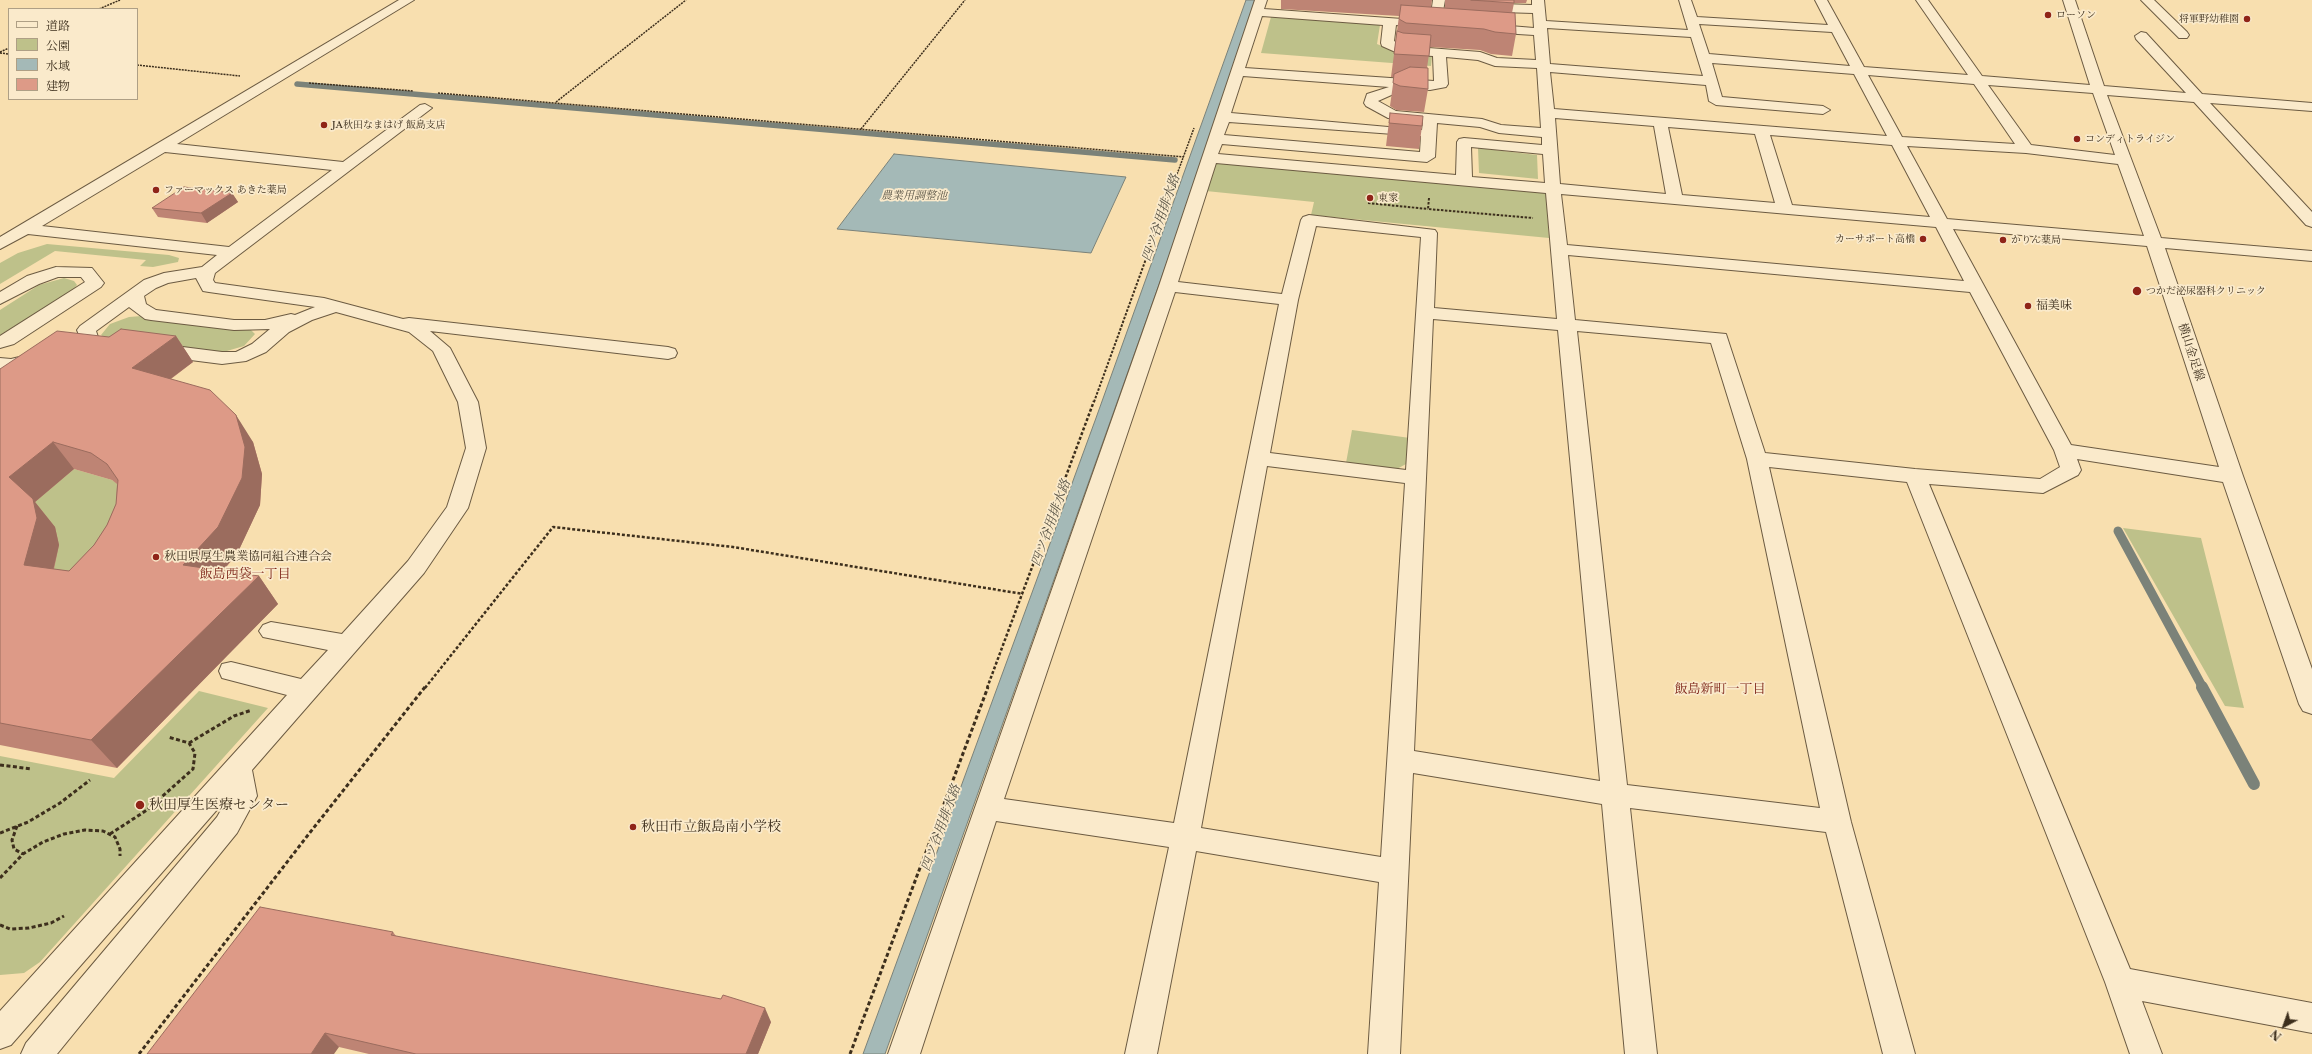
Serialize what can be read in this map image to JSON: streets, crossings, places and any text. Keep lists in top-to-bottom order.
{
  "streets": {
    "street": ["横山金足線"]
  },
  "districts": ["飯島西袋一丁目", "飯島新町一丁目"],
  "water": ["農業用調整池", "四ツ谷用排水路"],
  "places": [
    "ローソン",
    "将軍野幼稚園",
    "JA秋田なまはげ 飯島支店",
    "コンディトライジン",
    "ファーマックス あきた薬局",
    "東家",
    "カーサポート高橋",
    "かりん薬局",
    "つかだ泌尿器科クリニック",
    "福美味",
    "秋田県厚生農業協同組合連合会",
    "秋田厚生医療センター",
    "秋田市立飯島南小学校"
  ],
  "legend": [
    "道路",
    "公園",
    "水域",
    "建物"
  ],
  "north": "bottom left"
}
